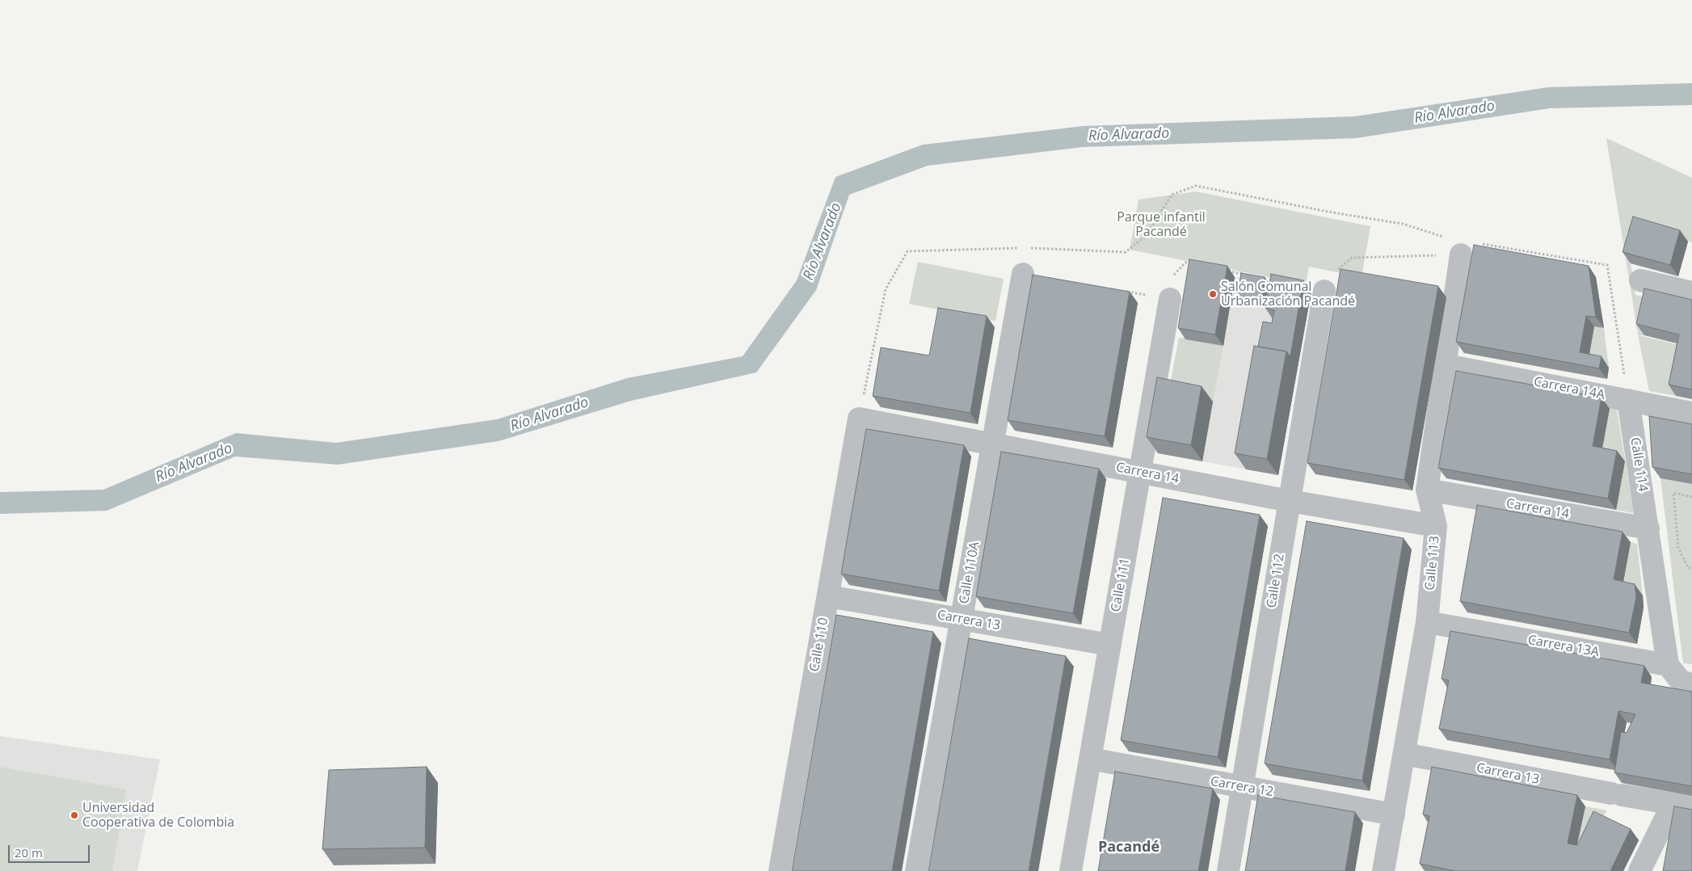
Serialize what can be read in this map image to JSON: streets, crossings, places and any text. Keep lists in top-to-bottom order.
{
  "streets": {
    "street": [
      "Carrera 14A",
      "Calle 114",
      "Carrera 14",
      "Calle 113",
      "Calle 110A",
      "Calle 112",
      "Calle 111",
      "Carrera 13",
      "Calle 110",
      "Carrera 13A",
      "Carrera 12"
    ]
  },
  "crossings": [
    ["Carrera 14A", "Calle 114"],
    ["Carrera 14A", "Calle 113"],
    ["Calle 114", "Carrera 14"],
    ["Calle 114", "Carrera 13A"],
    ["Carrera 14", "Calle 113"],
    ["Carrera 14", "Calle 110A"],
    ["Carrera 14", "Calle 112"],
    ["Carrera 14", "Calle 111"],
    ["Carrera 14", "Calle 110"],
    ["Calle 113", "Carrera 13"],
    ["Calle 113", "Carrera 13A"],
    ["Calle 113", "Carrera 12"],
    ["Calle 110A", "Carrera 13"],
    ["Calle 112", "Carrera 12"],
    ["Calle 111", "Carrera 13"],
    ["Calle 111", "Carrera 12"],
    ["Carrera 13", "Calle 110"]
  ],
  "districts": ["Pacandé"],
  "water": ["Río Alvarado"],
  "parks": ["Parque infantil Pacandé"],
  "places": ["Salón Comunal Urbanización Pacandé", "Universidad Cooperativa de Colombia"],
  "scale_bar": "20 m"
}
